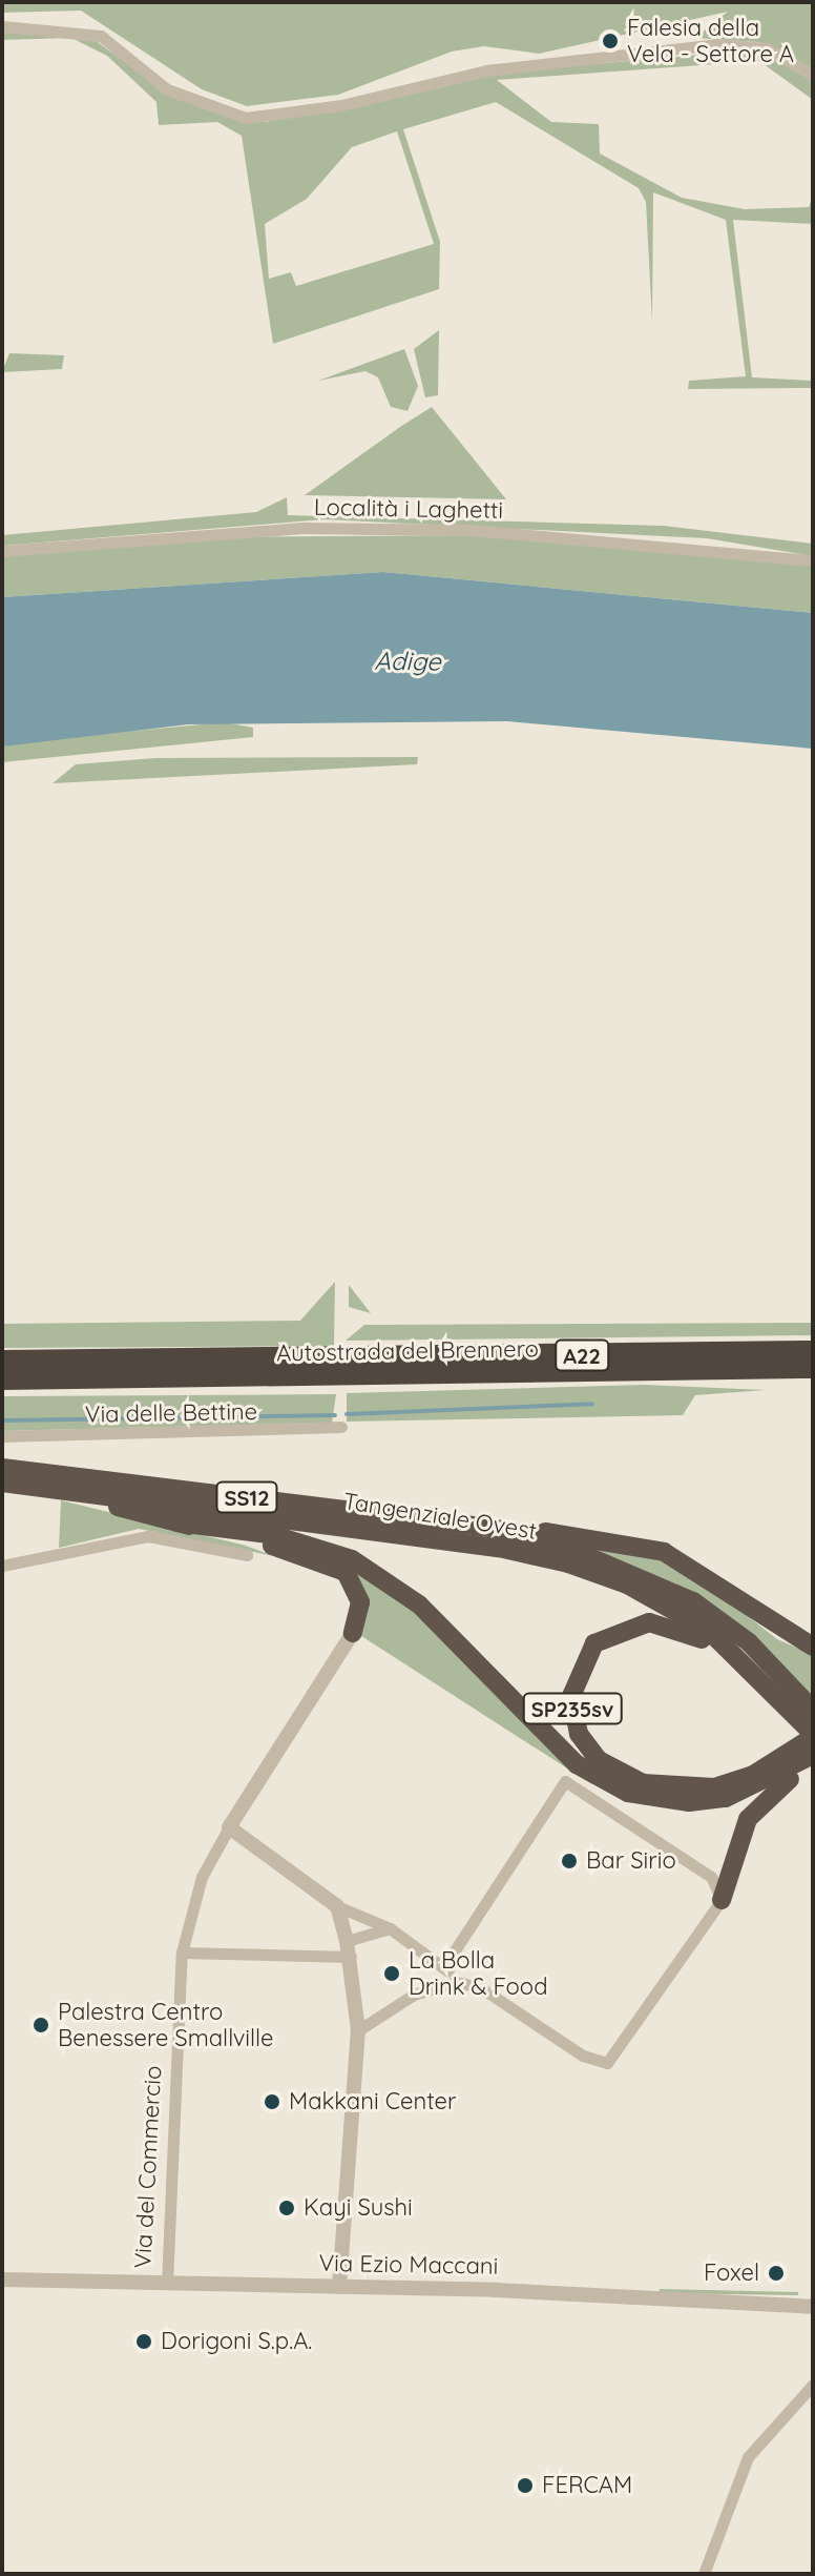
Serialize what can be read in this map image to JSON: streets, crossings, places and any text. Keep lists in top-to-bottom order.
{
  "streets": {
    "highway": [
      "Autostrada del Brennero",
      "A22",
      "SS12",
      "Tangenziale Ovest",
      "SP235sv"
    ],
    "street": [
      "Località i Laghetti",
      "Via delle Bettine",
      "Via del Commercio",
      "Via Ezio Maccani"
    ]
  },
  "crossings": [
    ["Tangenziale Ovest", "SP235sv"],
    ["Via del Commercio", "Via Ezio Maccani"]
  ],
  "water": ["Adige"],
  "places": [
    "Falesia della Vela - Settore A",
    "Bar Sirio",
    "La Bolla Drink & Food",
    "Palestra Centro Benessere Smallville",
    "Makkani Center",
    "Kayi Sushi",
    "Foxel",
    "Dorigoni S.p.A.",
    "FERCAM"
  ]
}
